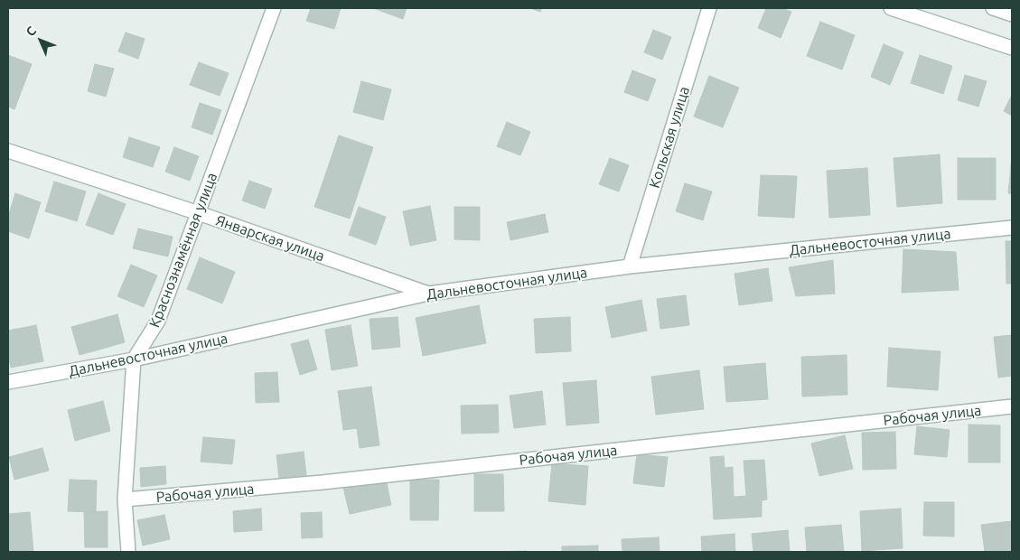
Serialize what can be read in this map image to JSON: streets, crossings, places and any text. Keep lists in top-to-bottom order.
{
  "streets": {
    "street": [
      "Кольская улица",
      "Январская улица",
      "Дальневосточная улица",
      "Краснознамённая улица",
      "Рабочая улица"
    ]
  },
  "crossings": [
    ["Кольская улица", "Дальневосточная улица"],
    ["Январская улица", "Дальневосточная улица"],
    ["Январская улица", "Краснознамённая улица"],
    ["Дальневосточная улица", "Краснознамённая улица"],
    ["Краснознамённая улица", "Рабочая улица"]
  ],
  "north": "top left"
}
